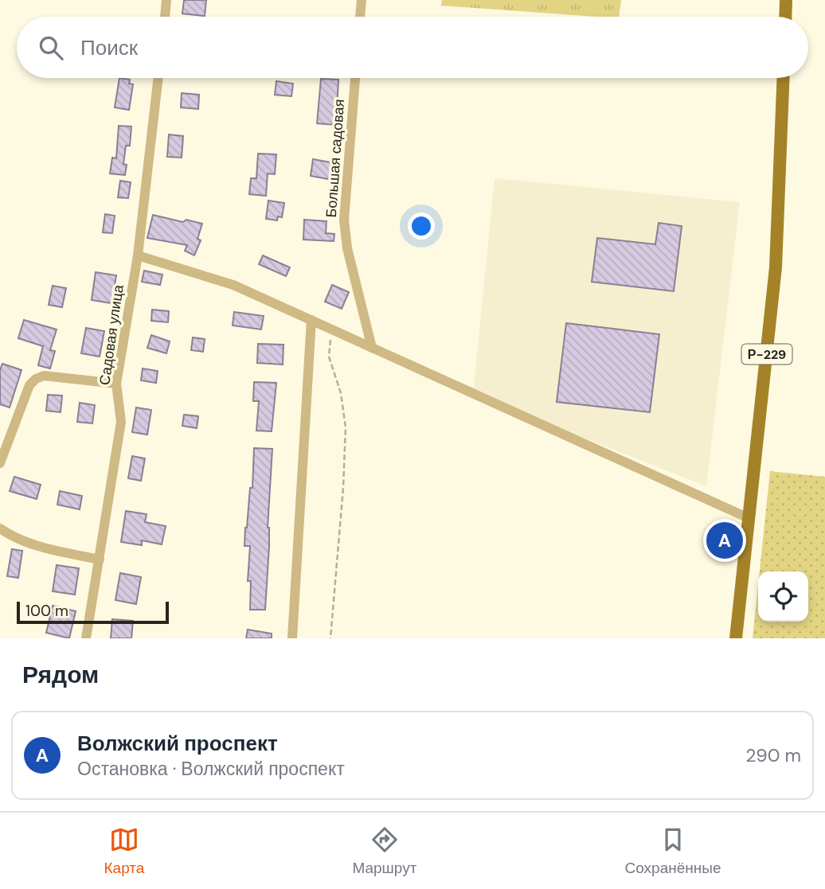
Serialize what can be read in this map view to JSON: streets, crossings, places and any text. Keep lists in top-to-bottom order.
{
  "streets": {
    "main road": ["Р-229"],
    "street": ["Большая садовая", "Садовая улица"]
  },
  "scale_bar": "100 m",
  "page": {
    "search": "Поиск",
    "pins": "A",
    "scale": "100 m",
    "heading": "Рядом",
    "list": [
      {
        "mark": "A",
        "name": "Волжский проспект",
        "note": "Остановка · Волжский проспект",
        "value": "290 m"
      }
    ],
    "nav": ["Карта", "Маршрут", "Сохранённые"]
  }
}
